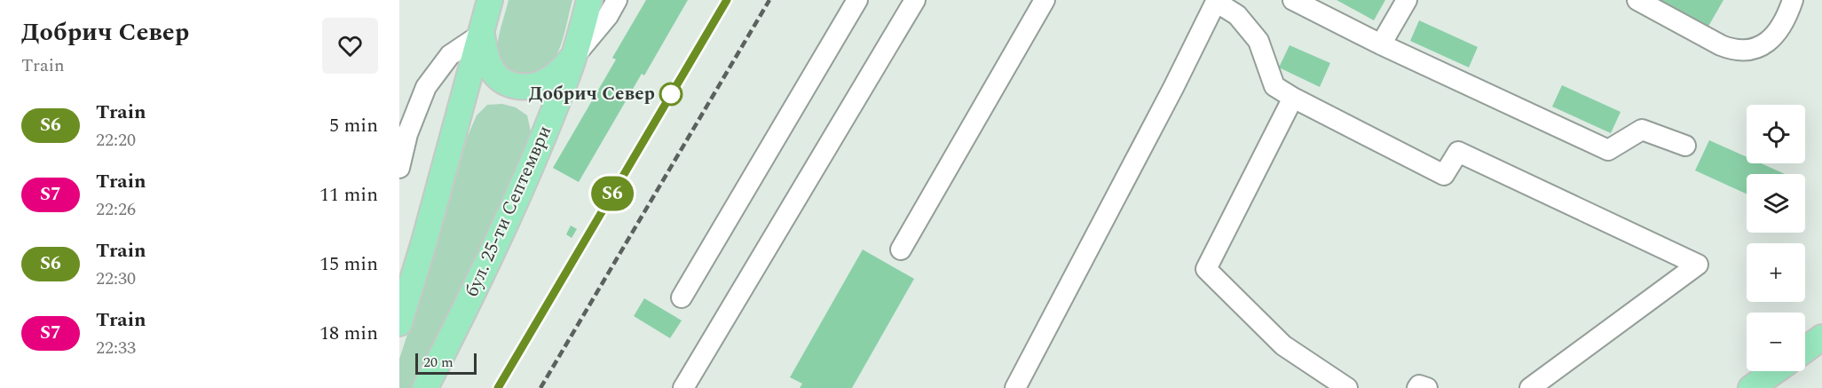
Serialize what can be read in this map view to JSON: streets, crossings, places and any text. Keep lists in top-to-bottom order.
{
  "streets": {
    "main road": ["бул. 25-ти Септември"]
  },
  "places": ["Добрич Север"],
  "scale_bar": "20 m",
  "page": {
    "heading": ["Добрич Север", "Train"],
    "on_map": "S6",
    "list": [
      {
        "mark": "S6",
        "name": "Train",
        "note": "22:20",
        "value": "5 min"
      },
      {
        "mark": "S7",
        "name": "Train",
        "note": "22:26",
        "value": "11 min"
      },
      {
        "mark": "S6",
        "name": "Train",
        "note": "22:30",
        "value": "15 min"
      },
      {
        "mark": "S7",
        "name": "Train",
        "note": "22:33",
        "value": "18 min"
      }
    ],
    "map_buttons": ["+", "−"],
    "scale": "20 m"
  }
}
